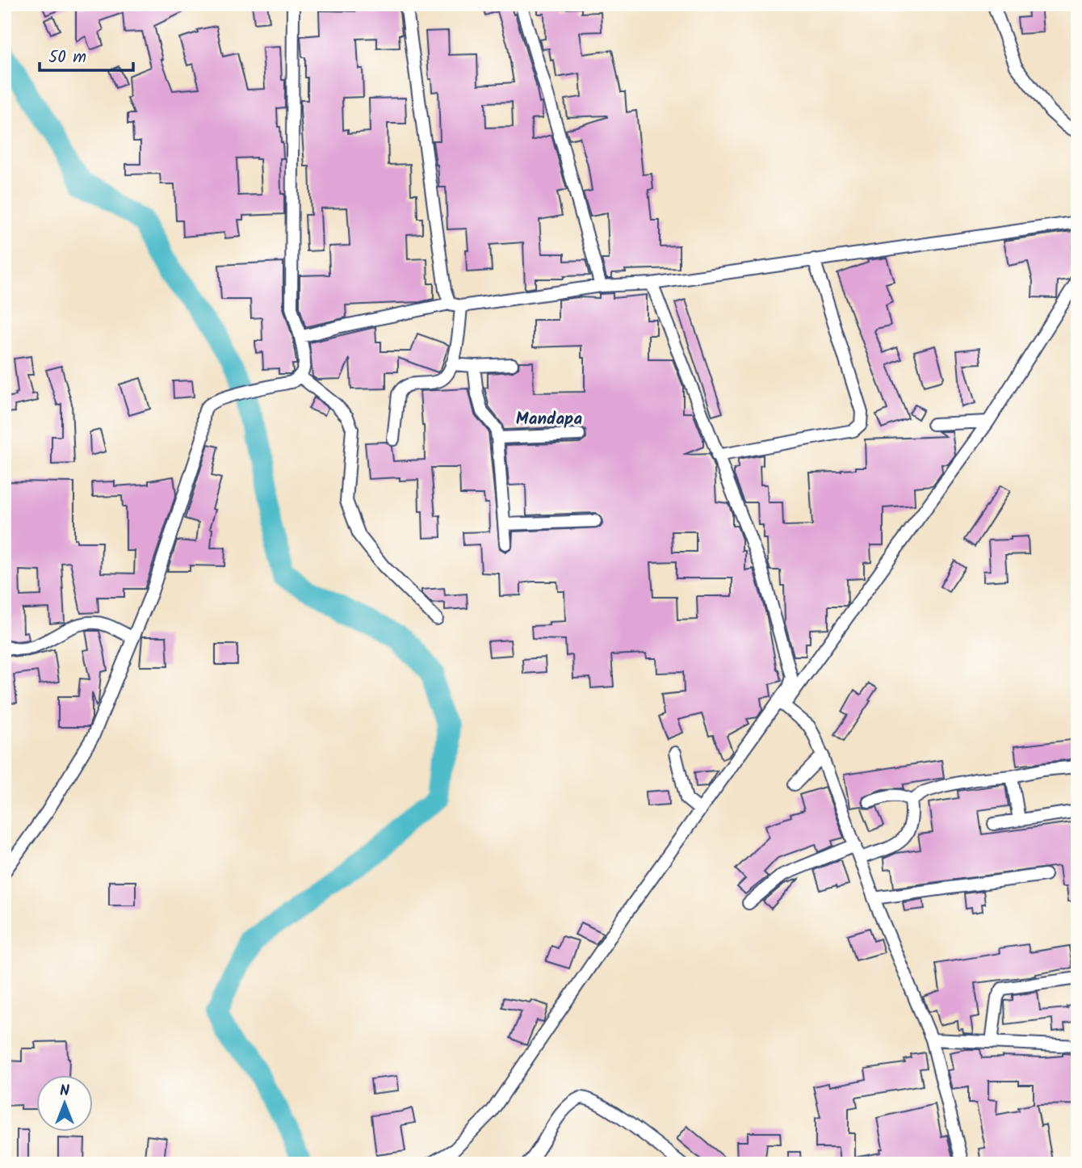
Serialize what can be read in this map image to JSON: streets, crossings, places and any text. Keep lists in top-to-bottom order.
{
  "districts": ["Mandapa"],
  "scale_bar": "50 m",
  "north": "top"
}
